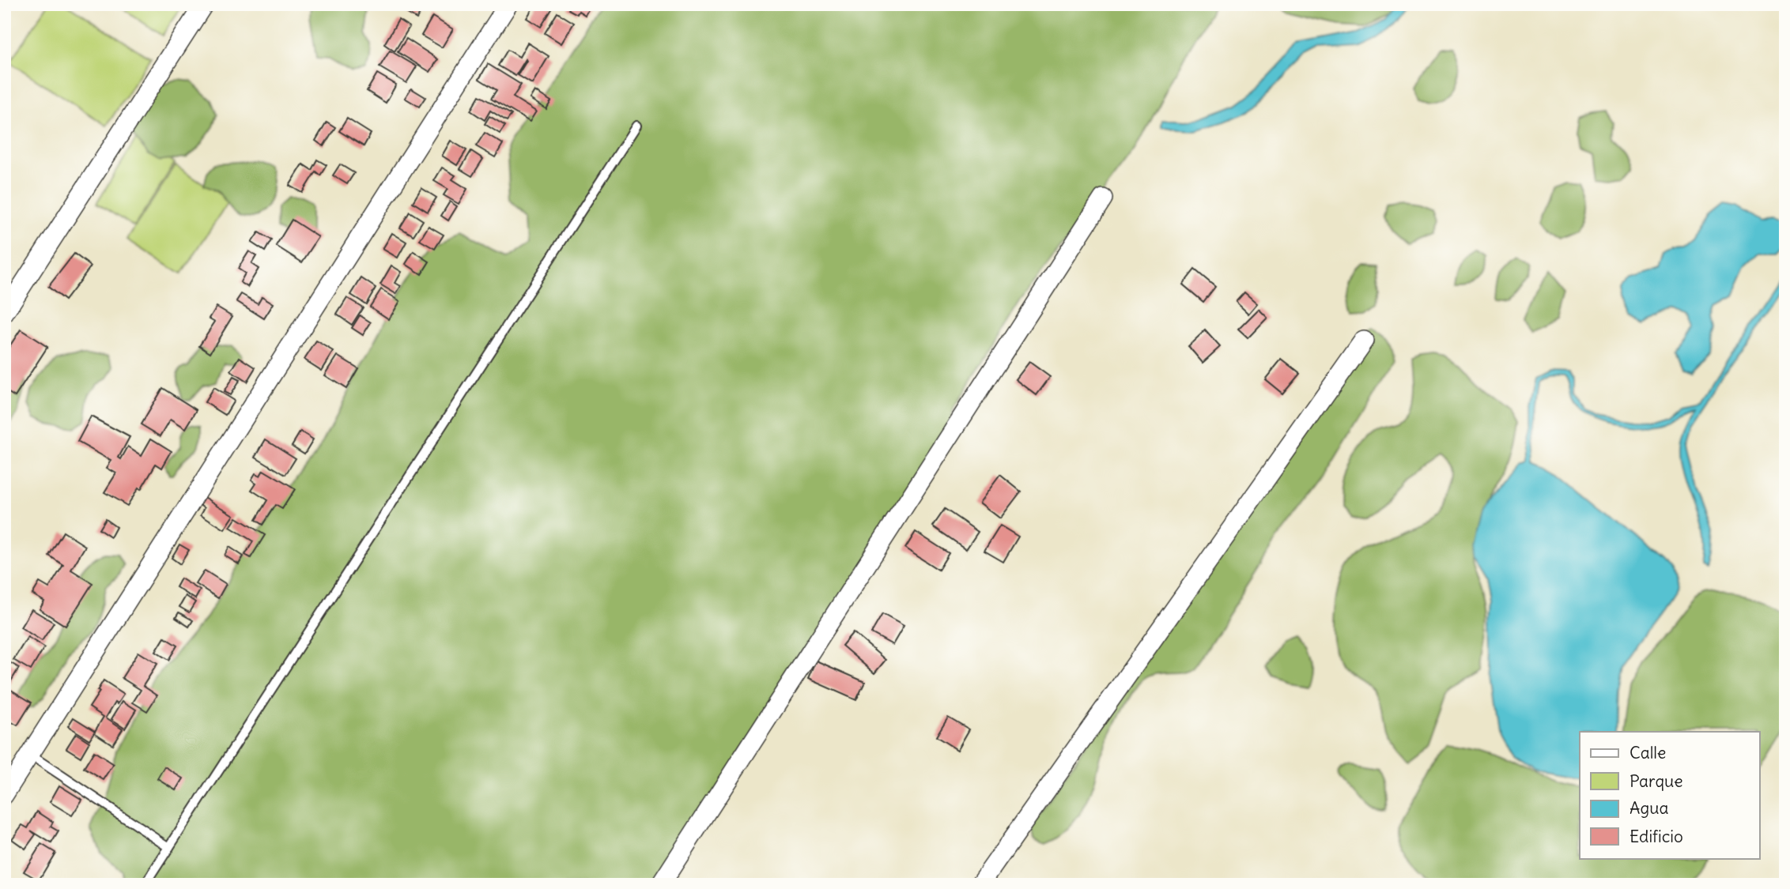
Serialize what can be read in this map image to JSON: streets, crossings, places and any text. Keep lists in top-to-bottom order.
{
  "legend": [
    "Calle",
    "Parque",
    "Agua",
    "Edificio"
  ]
}
